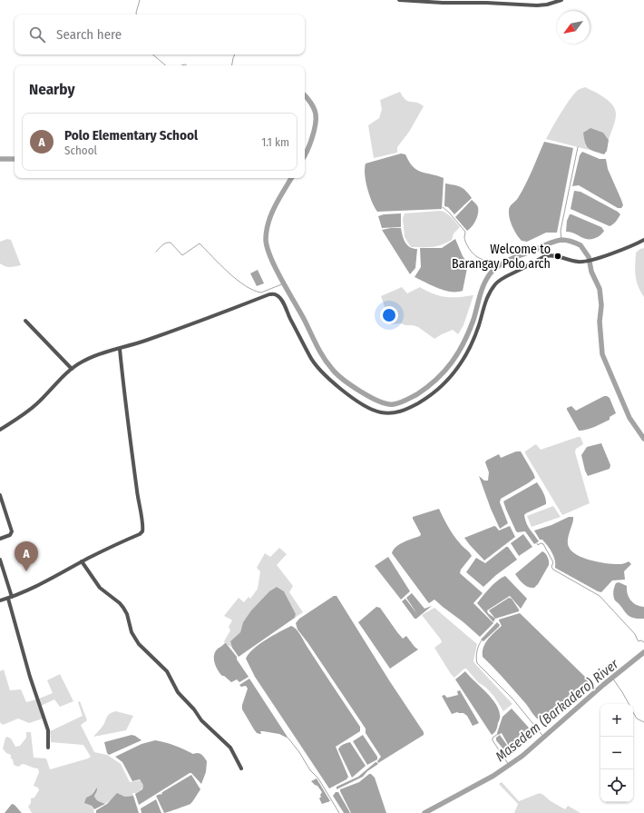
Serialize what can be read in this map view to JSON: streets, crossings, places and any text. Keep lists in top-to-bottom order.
{
  "water": ["Masedem (Barkadero) River"],
  "places": ["Welcome to Barangay Polo arch"],
  "north": "bottom left",
  "page": {
    "search": "Search here",
    "heading": "Nearby",
    "list": [
      {
        "mark": "A",
        "name": "Polo Elementary School",
        "note": "School",
        "value": "1.1 km"
      }
    ],
    "pins": "A",
    "map_buttons": ["+", "−"]
  }
}
